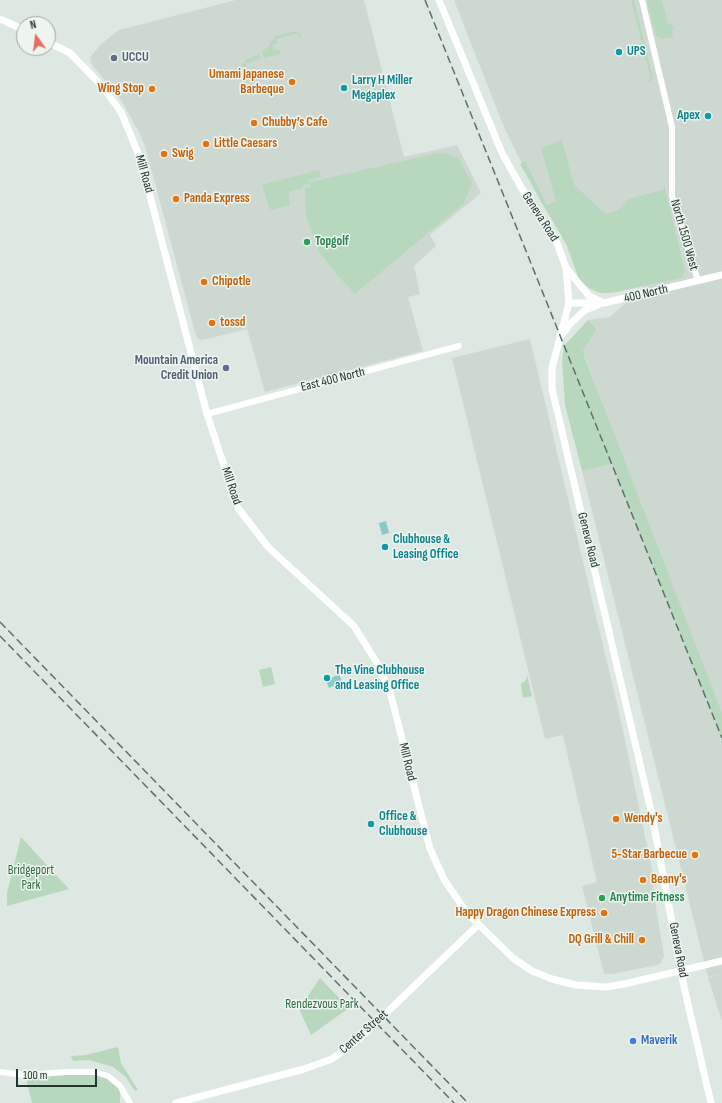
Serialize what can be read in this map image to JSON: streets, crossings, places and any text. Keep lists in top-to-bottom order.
{
  "streets": {
    "main road": [
      "Mill Road",
      "Geneva Road",
      "400 North",
      "Center Street"
    ],
    "street": ["North 1500 West", "East 400 North"]
  },
  "crossings": [
    ["Mill Road", "Geneva Road"],
    ["Mill Road", "East 400 North"],
    ["Mill Road", "Center Street"],
    ["Geneva Road", "400 North"],
    ["North 1500 West", "400 North"]
  ],
  "parks": ["Bridgeport Park", "Rendezvous Park"],
  "places": [
    "UPS",
    "UCCU",
    "Umami Japanese Barbeque",
    "Larry H Miller Megaplex",
    "Wing Stop",
    "Apex",
    "Chubby’s Cafe",
    "Little Caesars",
    "Swig",
    "Panda Express",
    "Topgolf",
    "Chipotle",
    "tossd",
    "Mountain America Credit Union",
    "Clubhouse & Leasing Office",
    "The Vine Clubhouse and Leasing Office",
    "Wendy's",
    "Office & Clubhouse",
    "5-Star Barbecue",
    "Beany's",
    "Anytime Fitness",
    "Happy Dragon Chinese Express",
    "DQ Grill & Chill",
    "Maverik"
  ],
  "scale_bar": "100 m",
  "north": "top"
}
